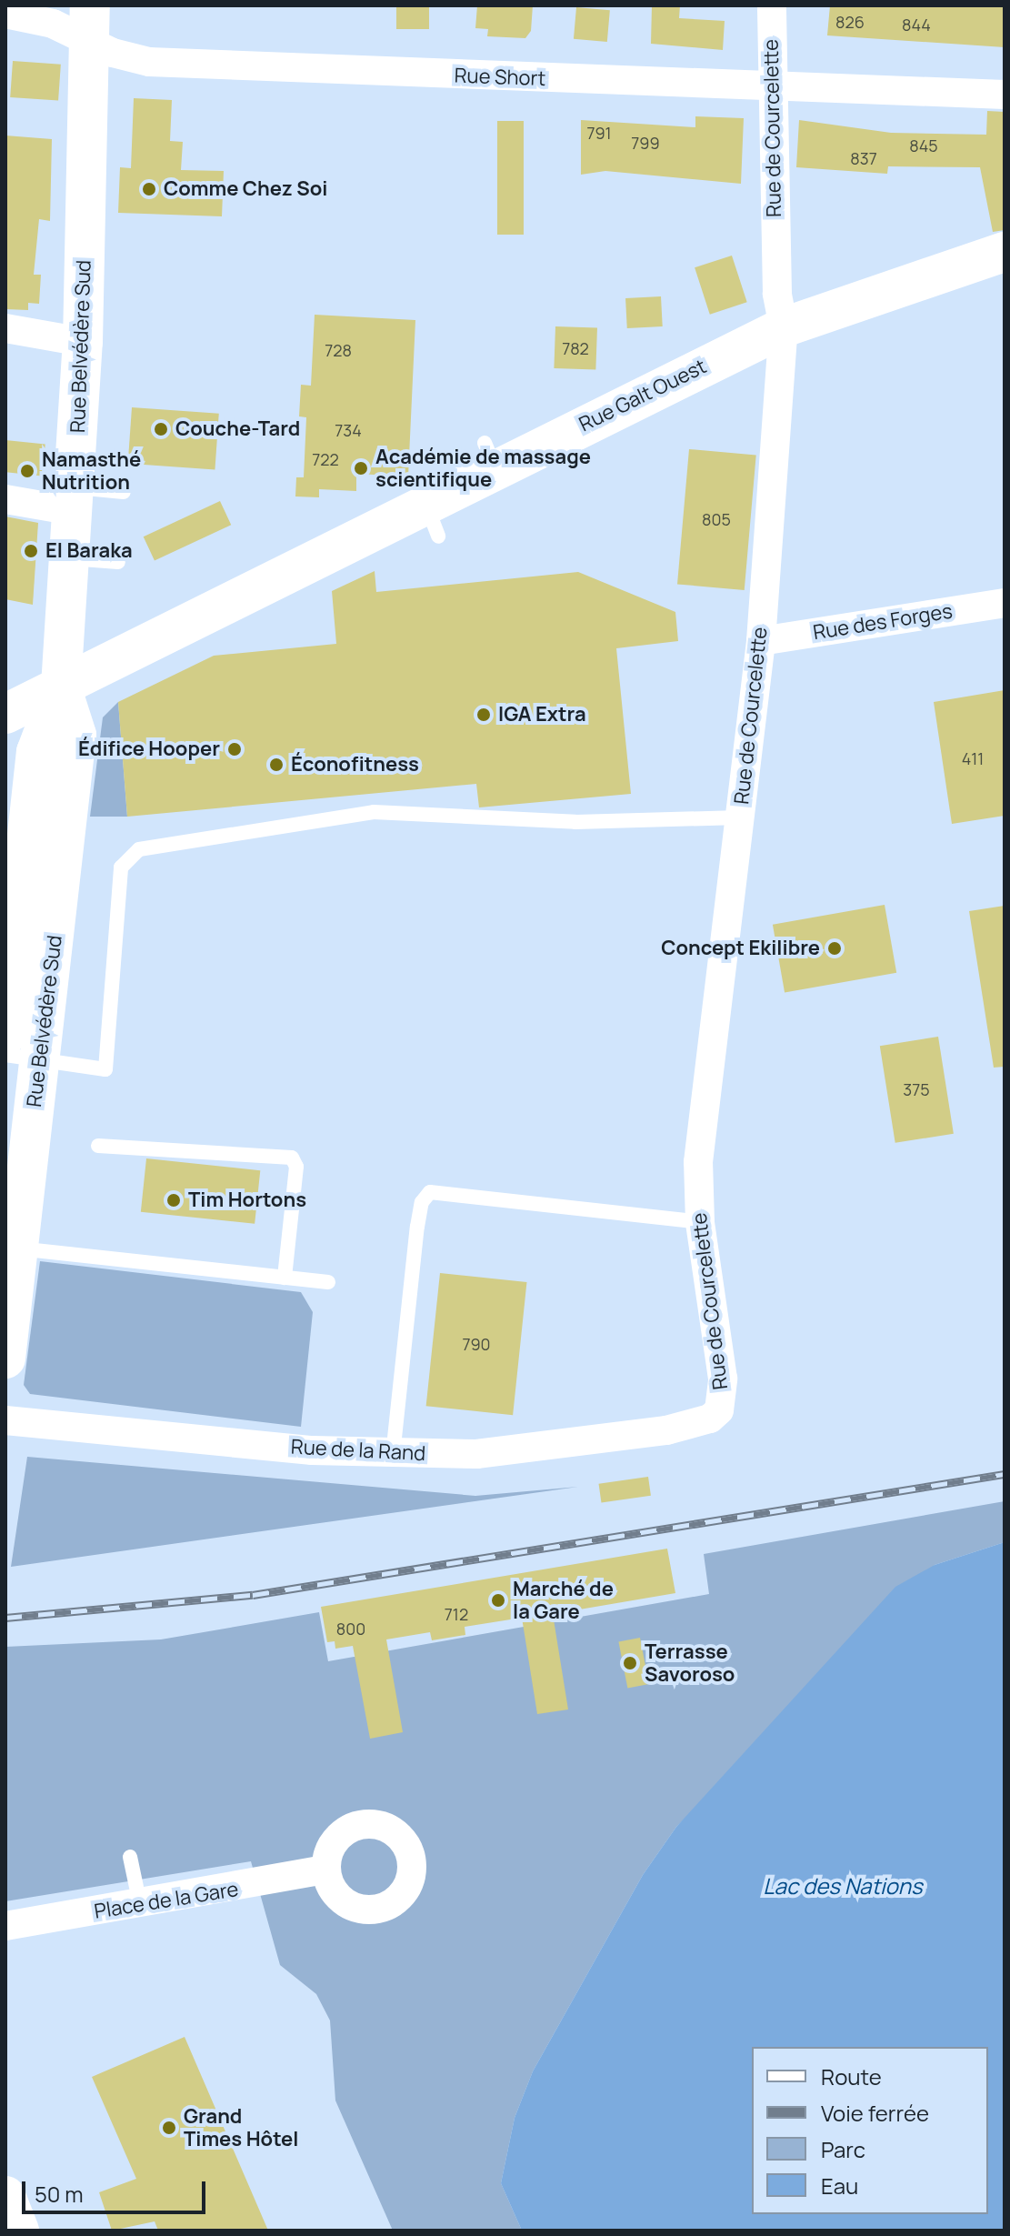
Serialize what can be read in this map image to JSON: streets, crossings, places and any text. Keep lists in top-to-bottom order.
{
  "streets": {
    "main road": ["Rue Belvédère Sud", "Rue Galt Ouest"],
    "street": [
      "Rue Short",
      "Rue de Courcelette",
      "Rue des Forges",
      "Rue de la Rand",
      "Place de la Gare"
    ]
  },
  "crossings": [
    ["Rue Short", "Rue de Courcelette"],
    ["Rue Short", "Rue Belvédère Sud"],
    ["Rue de Courcelette", "Rue Galt Ouest"],
    ["Rue de Courcelette", "Rue des Forges"],
    ["Rue de Courcelette", "Rue de la Rand"],
    ["Rue Belvédère Sud", "Rue Galt Ouest"]
  ],
  "water": ["Lac des Nations"],
  "places": [
    "Comme Chez Soi",
    "Couche-Tard",
    "Académie de massage scientifique",
    "Namasthé Nutrition",
    "El Baraka",
    "IGA Extra",
    "Édifice Hooper",
    "Éconofitness",
    "Concept Ekilibre",
    "Tim Hortons",
    "Marché de la Gare",
    "Terrasse Savoroso",
    "Grand Times Hôtel"
  ],
  "house_numbers": [
    "826",
    "844",
    "791",
    "799",
    "845",
    "837",
    "782",
    "728",
    "734",
    "722",
    "805",
    "411",
    "375",
    "790",
    "712",
    "800"
  ],
  "legend": [
    "Route",
    "Voie ferrée",
    "Parc",
    "Eau"
  ],
  "scale_bar": "50 m"
}
